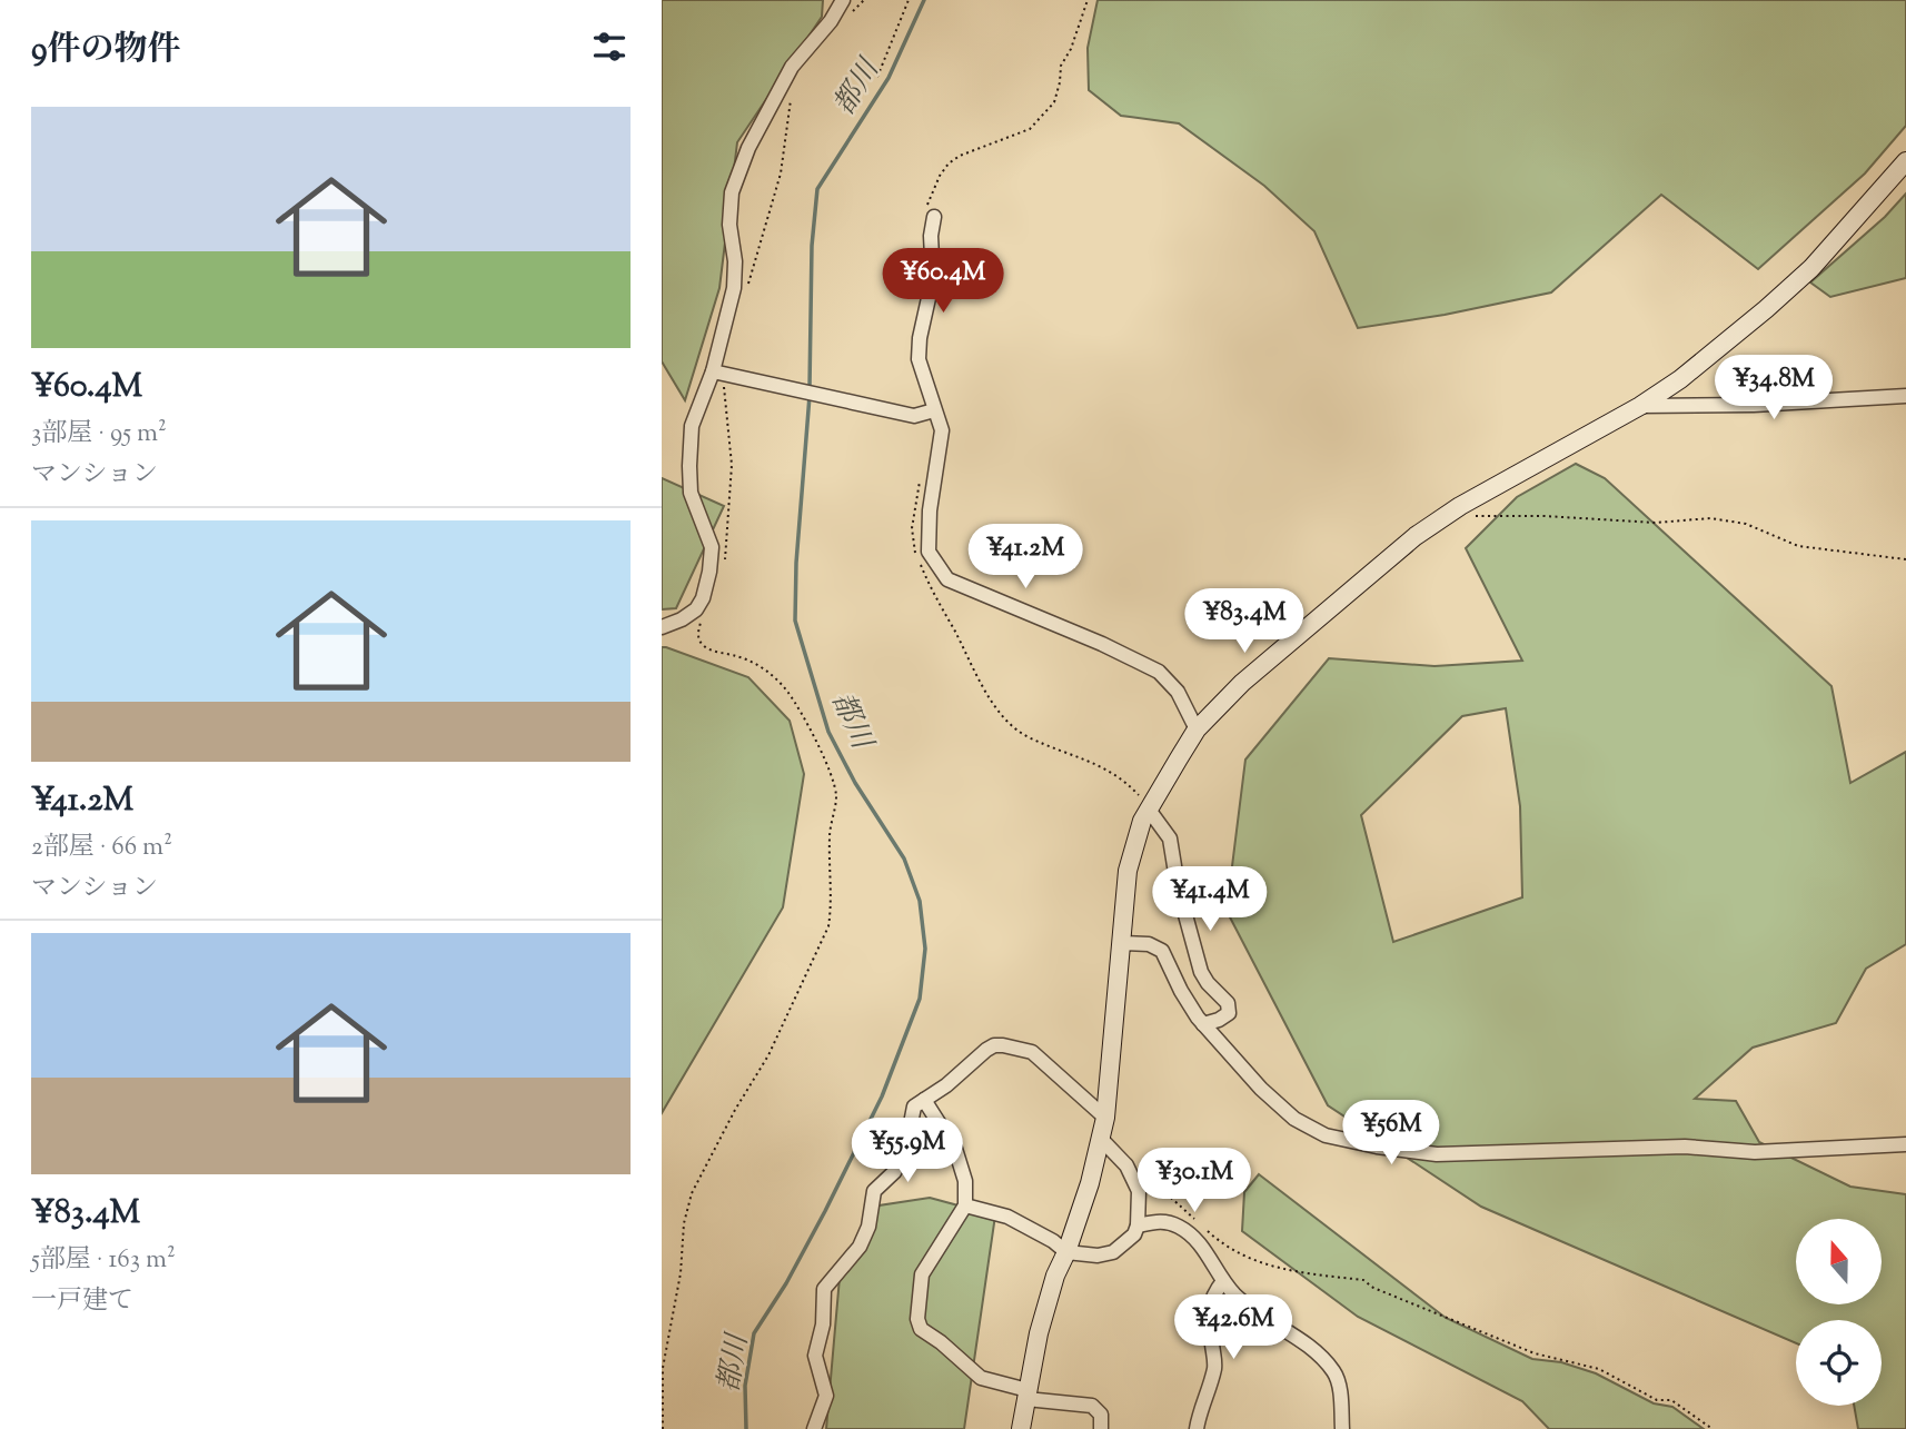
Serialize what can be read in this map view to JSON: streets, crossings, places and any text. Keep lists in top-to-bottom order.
{
  "water": ["都川"],
  "north": "top",
  "page": {
    "heading": "9件の物件",
    "list": [
      {
        "name": "¥60.4M",
        "note": "3部屋 · 95 m² · マンション"
      },
      {
        "name": "¥41.2M",
        "note": "2部屋 · 66 m² · マンション"
      },
      {
        "name": "¥83.4M",
        "note": "5部屋 · 163 m² · 一戸建て"
      }
    ],
    "price": [
      "¥60.4M",
      "¥34.8M",
      "¥41.2M",
      "¥83.4M",
      "¥41.4M",
      "¥56M",
      "¥55.9M",
      "¥30.1M",
      "¥42.6M"
    ]
  }
}
